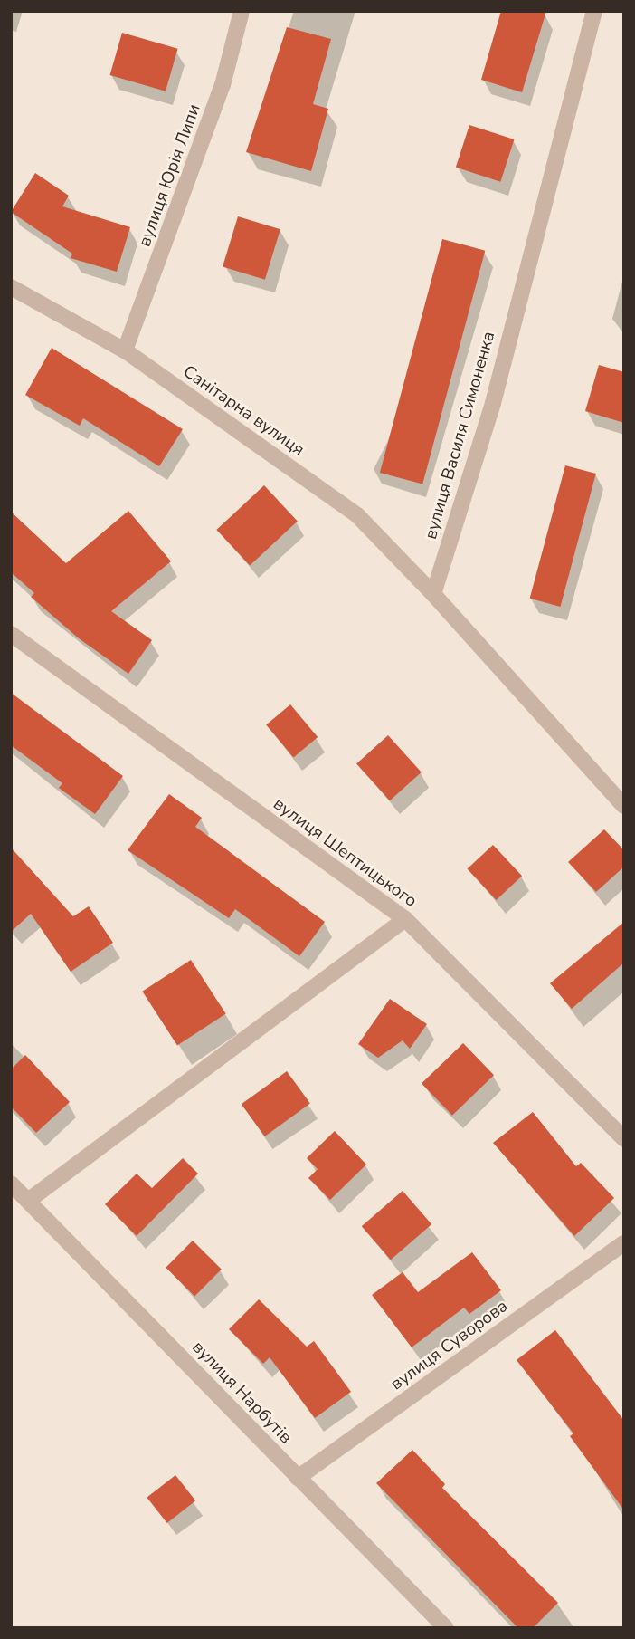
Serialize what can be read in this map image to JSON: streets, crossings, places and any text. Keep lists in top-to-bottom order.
{
  "streets": {
    "street": [
      "вулиця Юрія Липи",
      "Санітарна вулиця",
      "вулиця Василя Симоненка",
      "вулиця Шептицького",
      "вулиця Суворова",
      "вулиця Нарбутів"
    ]
  },
  "crossings": [
    ["вулиця Юрія Липи", "Санітарна вулиця"],
    ["Санітарна вулиця", "вулиця Василя Симоненка"],
    ["вулиця Суворова", "вулиця Нарбутів"]
  ]
}
